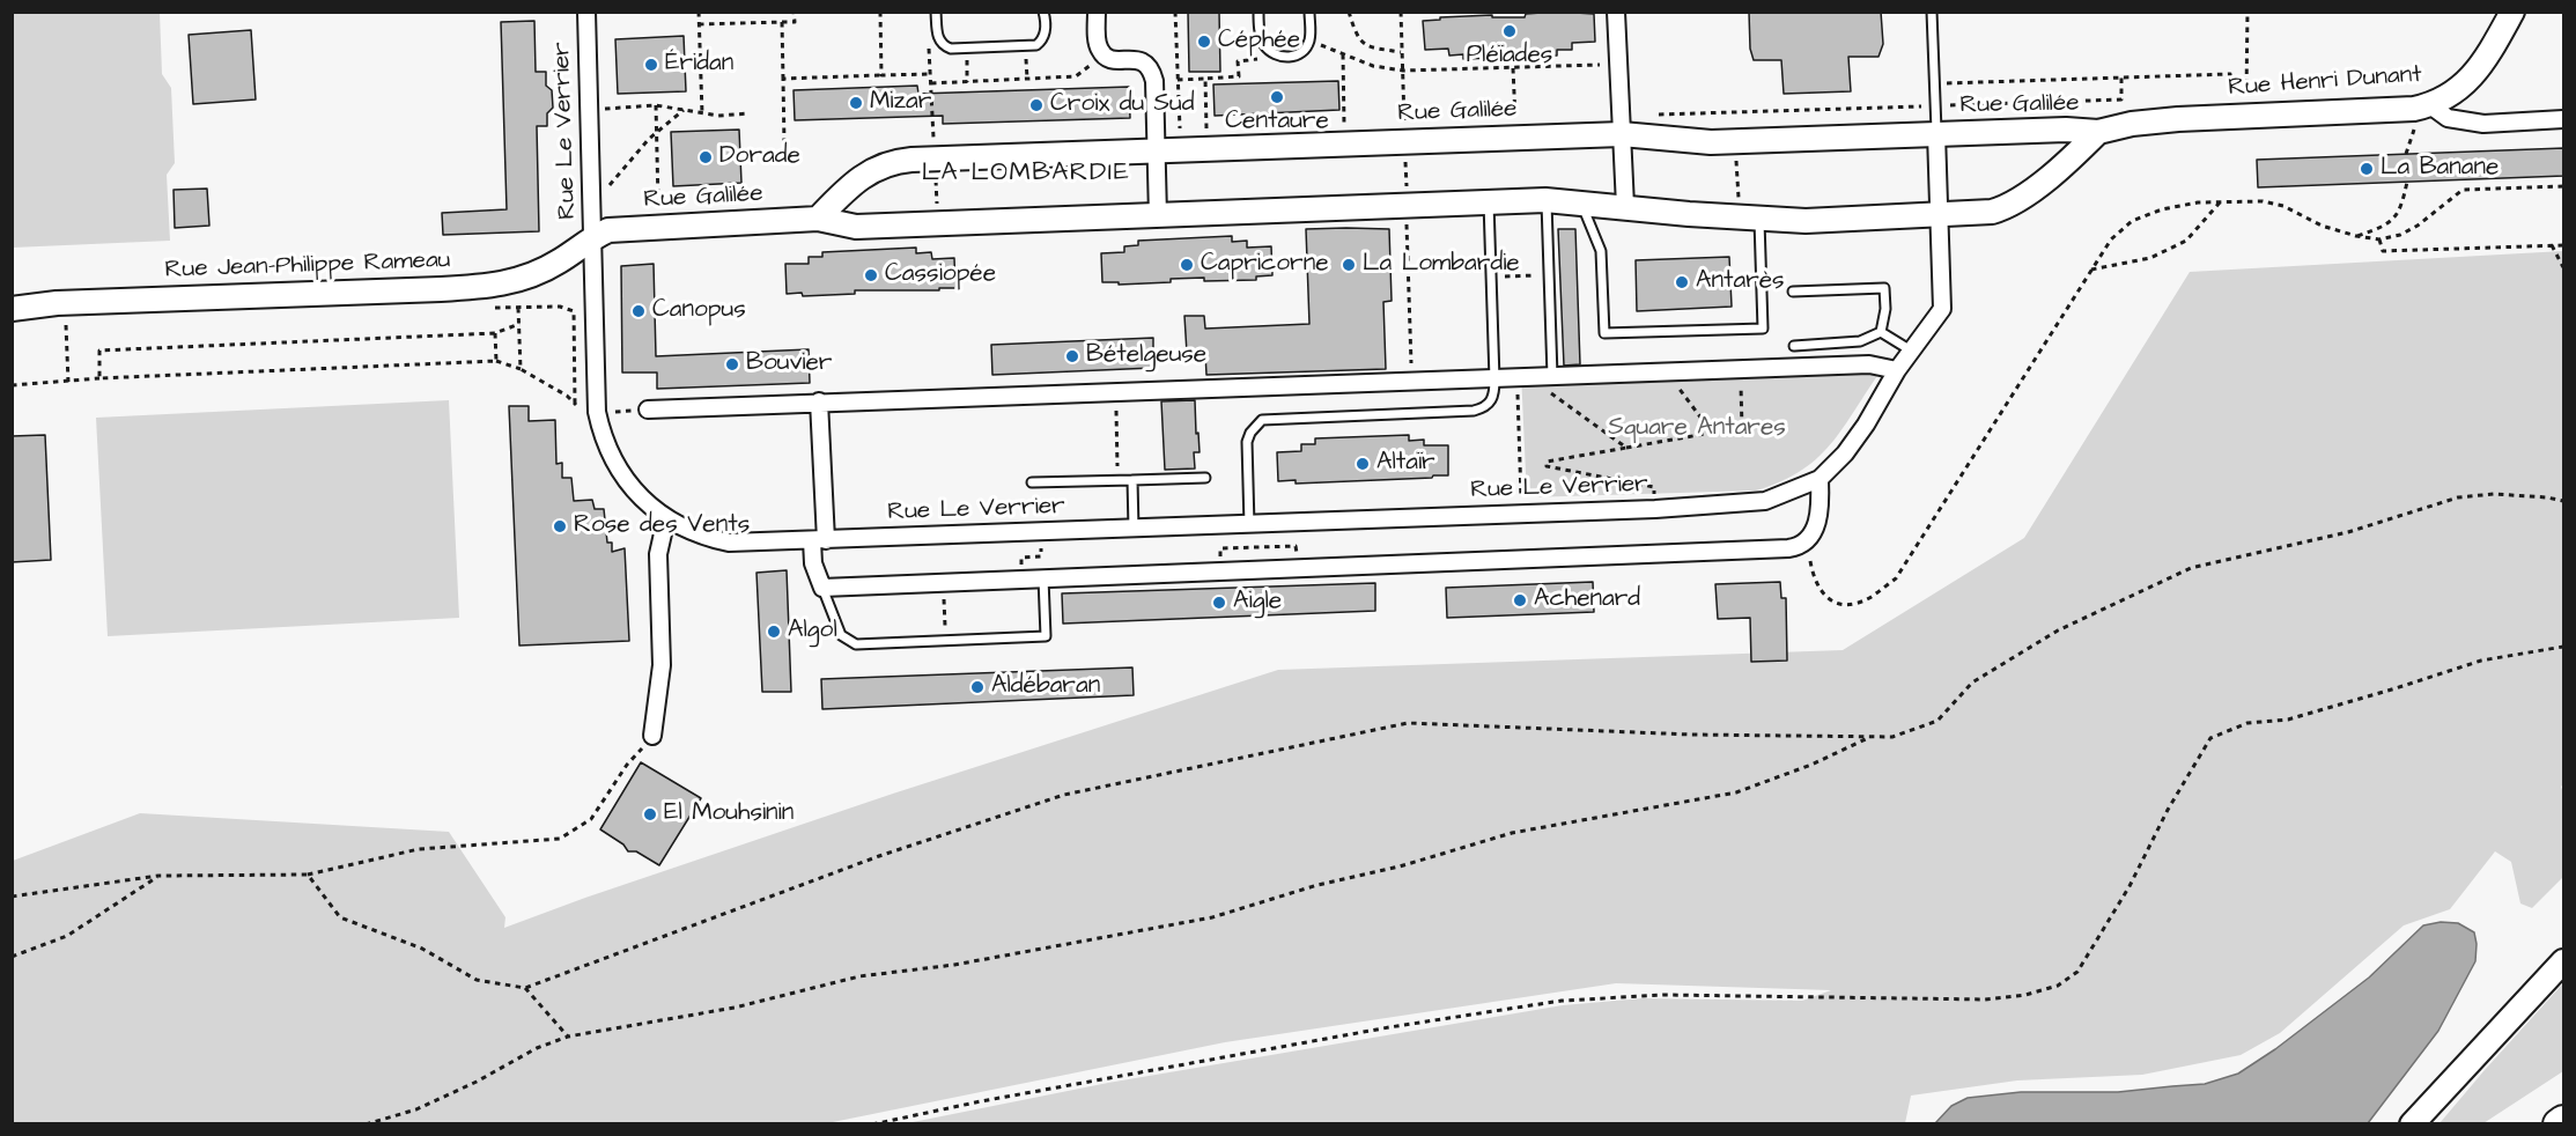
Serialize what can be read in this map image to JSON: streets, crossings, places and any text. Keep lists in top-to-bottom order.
{
  "streets": {
    "street": [
      "Rue Henri Dunant",
      "Rue Galilée",
      "Rue Le Verrier",
      "Rue Jean-Philippe Rameau"
    ]
  },
  "crossings": [
    ["Rue Henri Dunant", "Rue Galilée"],
    ["Rue Galilée", "Rue Le Verrier"],
    ["Rue Galilée", "Rue Jean-Philippe Rameau"],
    ["Rue Le Verrier", "Rue Jean-Philippe Rameau"]
  ],
  "districts": ["LA LOMBARDIE"],
  "parks": ["Square Antares"],
  "places": [
    "Pléïades",
    "Céphée",
    "Éridan",
    "Centaure",
    "Mizar",
    "Croix du Sud",
    "Dorade",
    "La Banane",
    "Capricorne",
    "La Lombardie",
    "Cassiopée",
    "Antarès",
    "Canopus",
    "Bételgeuse",
    "Bouvier",
    "Altaïr",
    "Rose des Vents",
    "Achenard",
    "Aigle",
    "Algol",
    "Aldébaran",
    "El Mouhsinin"
  ]
}
